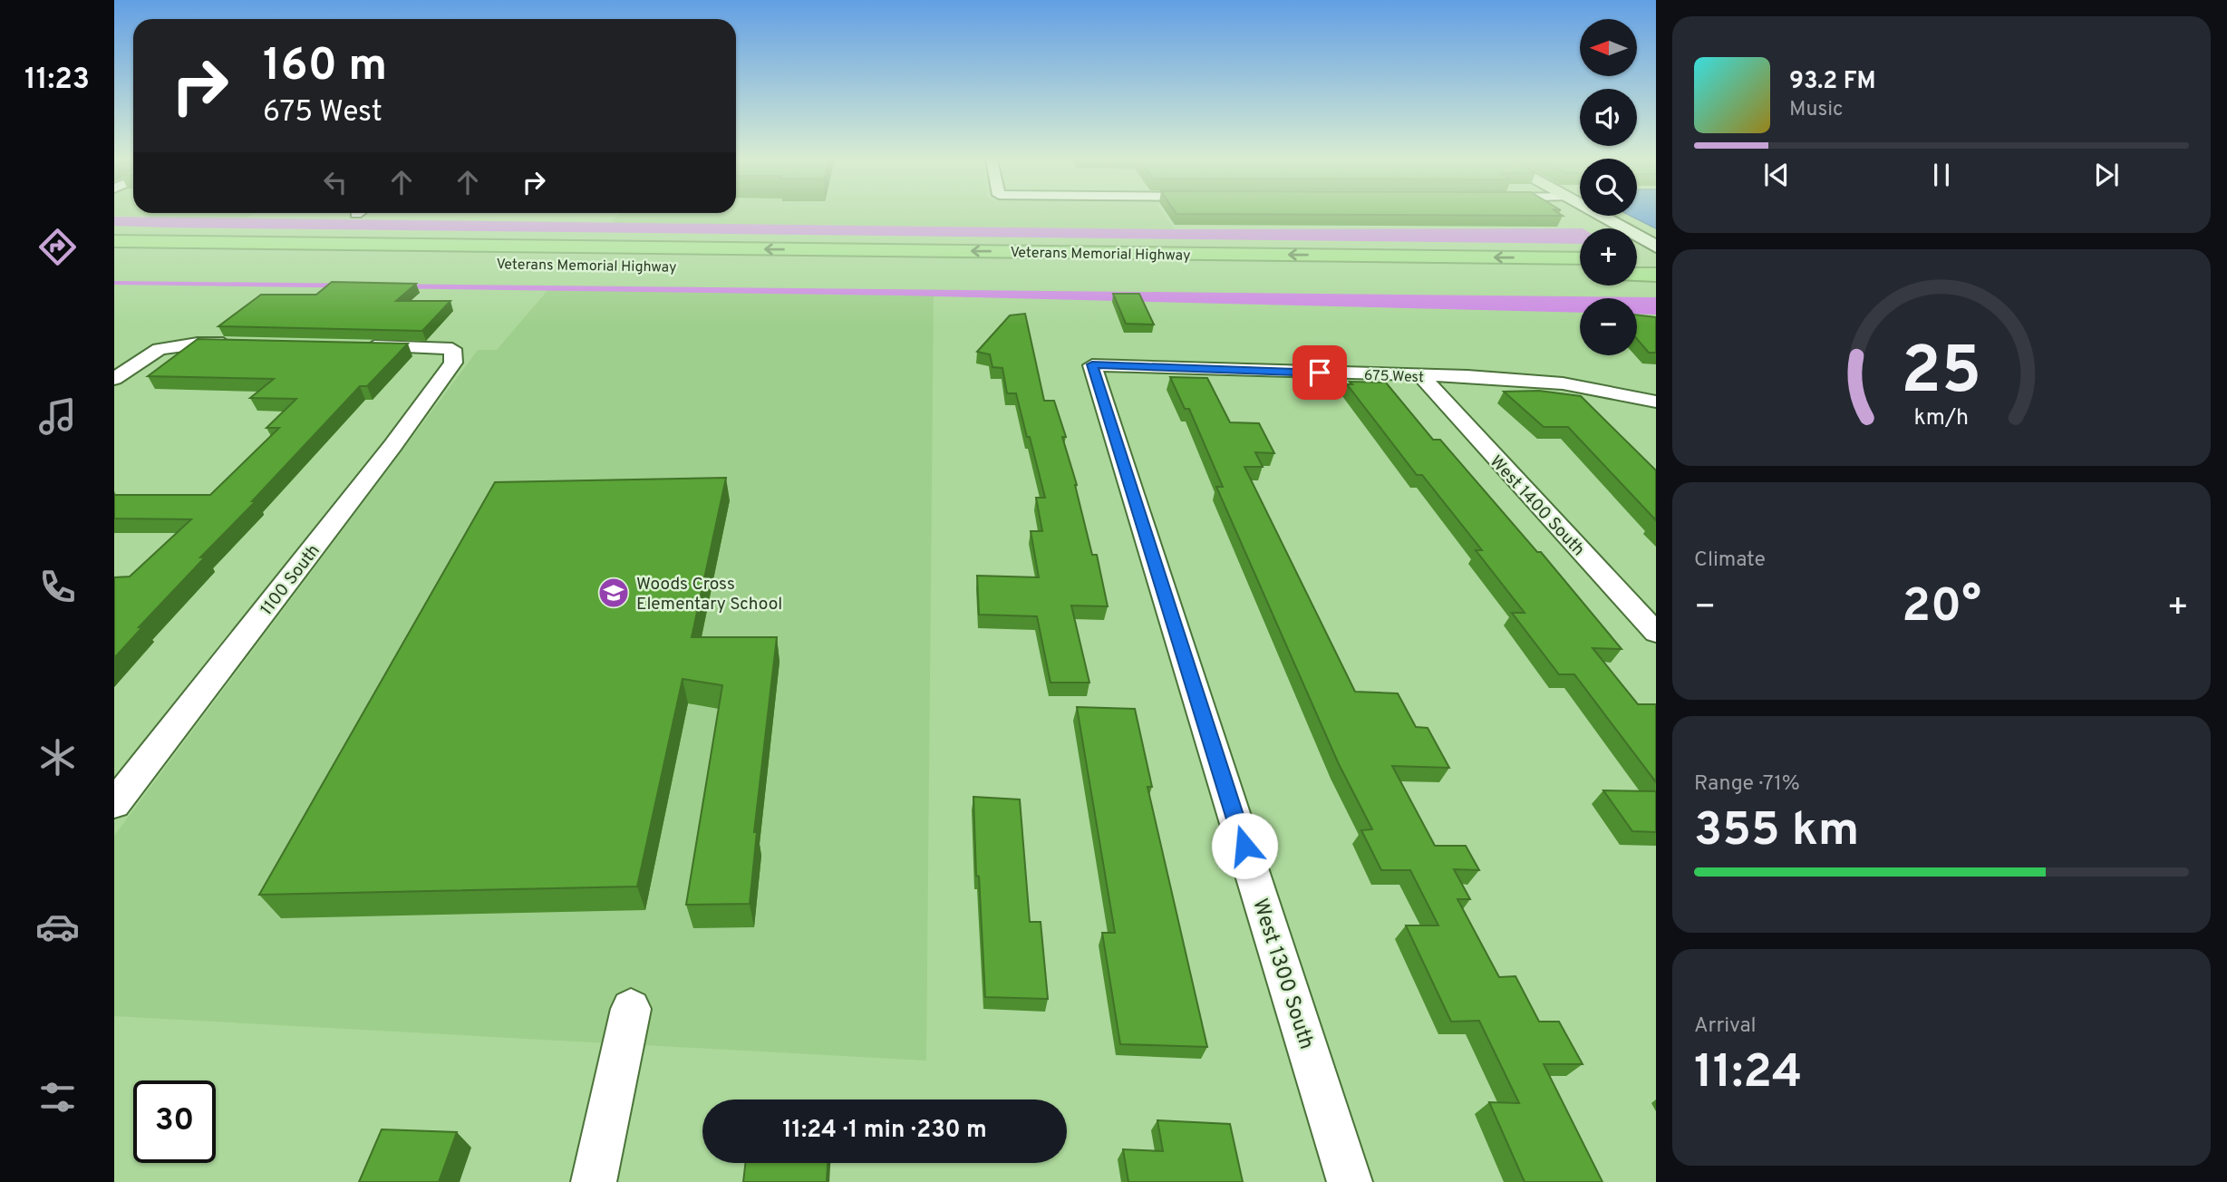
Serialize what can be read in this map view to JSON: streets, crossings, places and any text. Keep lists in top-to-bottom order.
{
  "streets": {
    "highway": ["Veterans Memorial Highway"],
    "street": [
      "675 West",
      "West 1400 South",
      "1100 South",
      "West 1300 South"
    ]
  },
  "crossings": [
    ["675 West", "West 1400 South"],
    ["675 West", "West 1300 South"]
  ],
  "places": {
    "school or university": ["Woods Cross Elementary School"]
  },
  "north": "left",
  "page": {
    "tabs": "11:23",
    "map_buttons": ["+", "−"],
    "turn": ["160 m", "675 West"],
    "song": ["93.2 FM", "Music"],
    "tile": [
      "Climate",
      ["Range · 71%", "355 km"],
      ["Arrival", "11:24"]
    ],
    "heat": ["−", "20°", "+"],
    "limit": "30",
    "trip": "11:24 · 1 min · 230 m",
    "gauge": ["25", "km/h"]
  }
}
